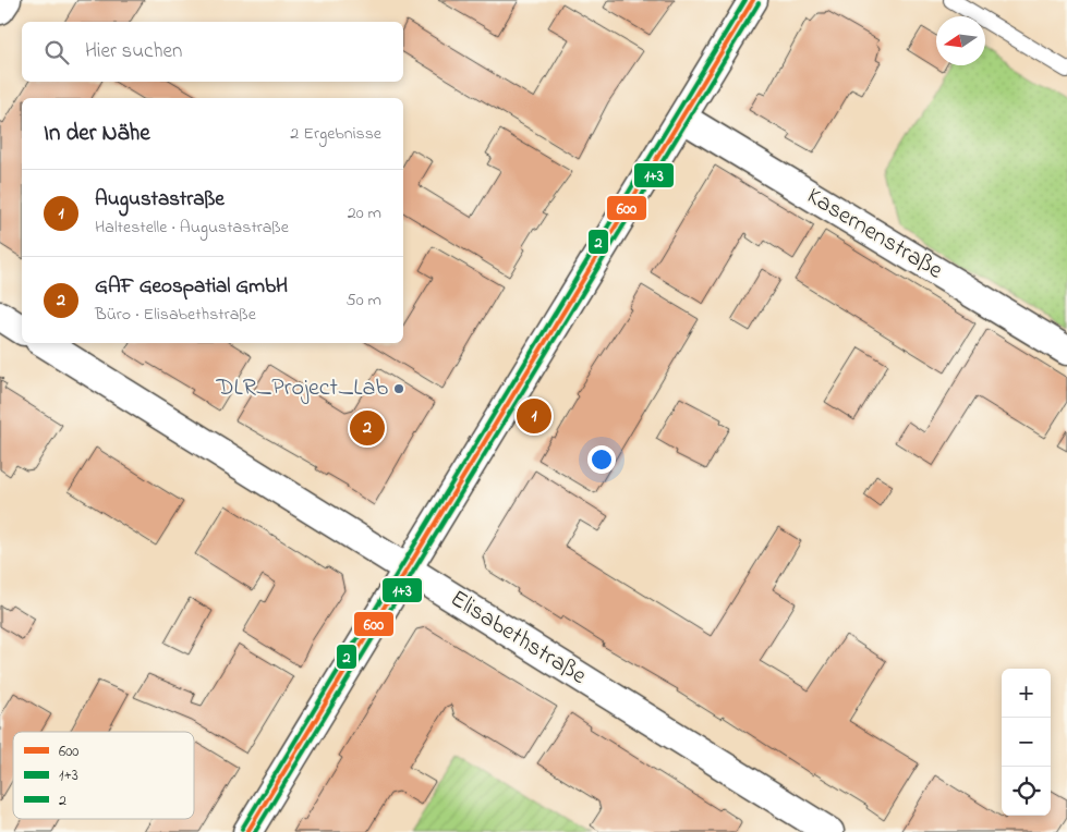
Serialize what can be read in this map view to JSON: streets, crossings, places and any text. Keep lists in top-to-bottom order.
{
  "streets": {
    "street": ["Kasernenstraße", "Elisabethstraße"]
  },
  "places": ["DLR_Project_Lab"],
  "lines": ["transit line 600", "transit line 2", "transit line 1+3"],
  "legend": ["600", "1+3", "2"],
  "north": "left",
  "page": {
    "search": "Hier suchen",
    "heading": ["In der Nähe", "2 Ergebnisse"],
    "list": [
      {
        "mark": "1",
        "name": "Augustastraße",
        "note": "Haltestelle · Augustastraße",
        "value": "20 m"
      },
      {
        "mark": "2",
        "name": "GAF Geospatial GmbH",
        "note": "Büro · Elisabethstraße",
        "value": "50 m"
      }
    ],
    "pins": ["1", "2"],
    "map_buttons": ["+", "−"]
  }
}
